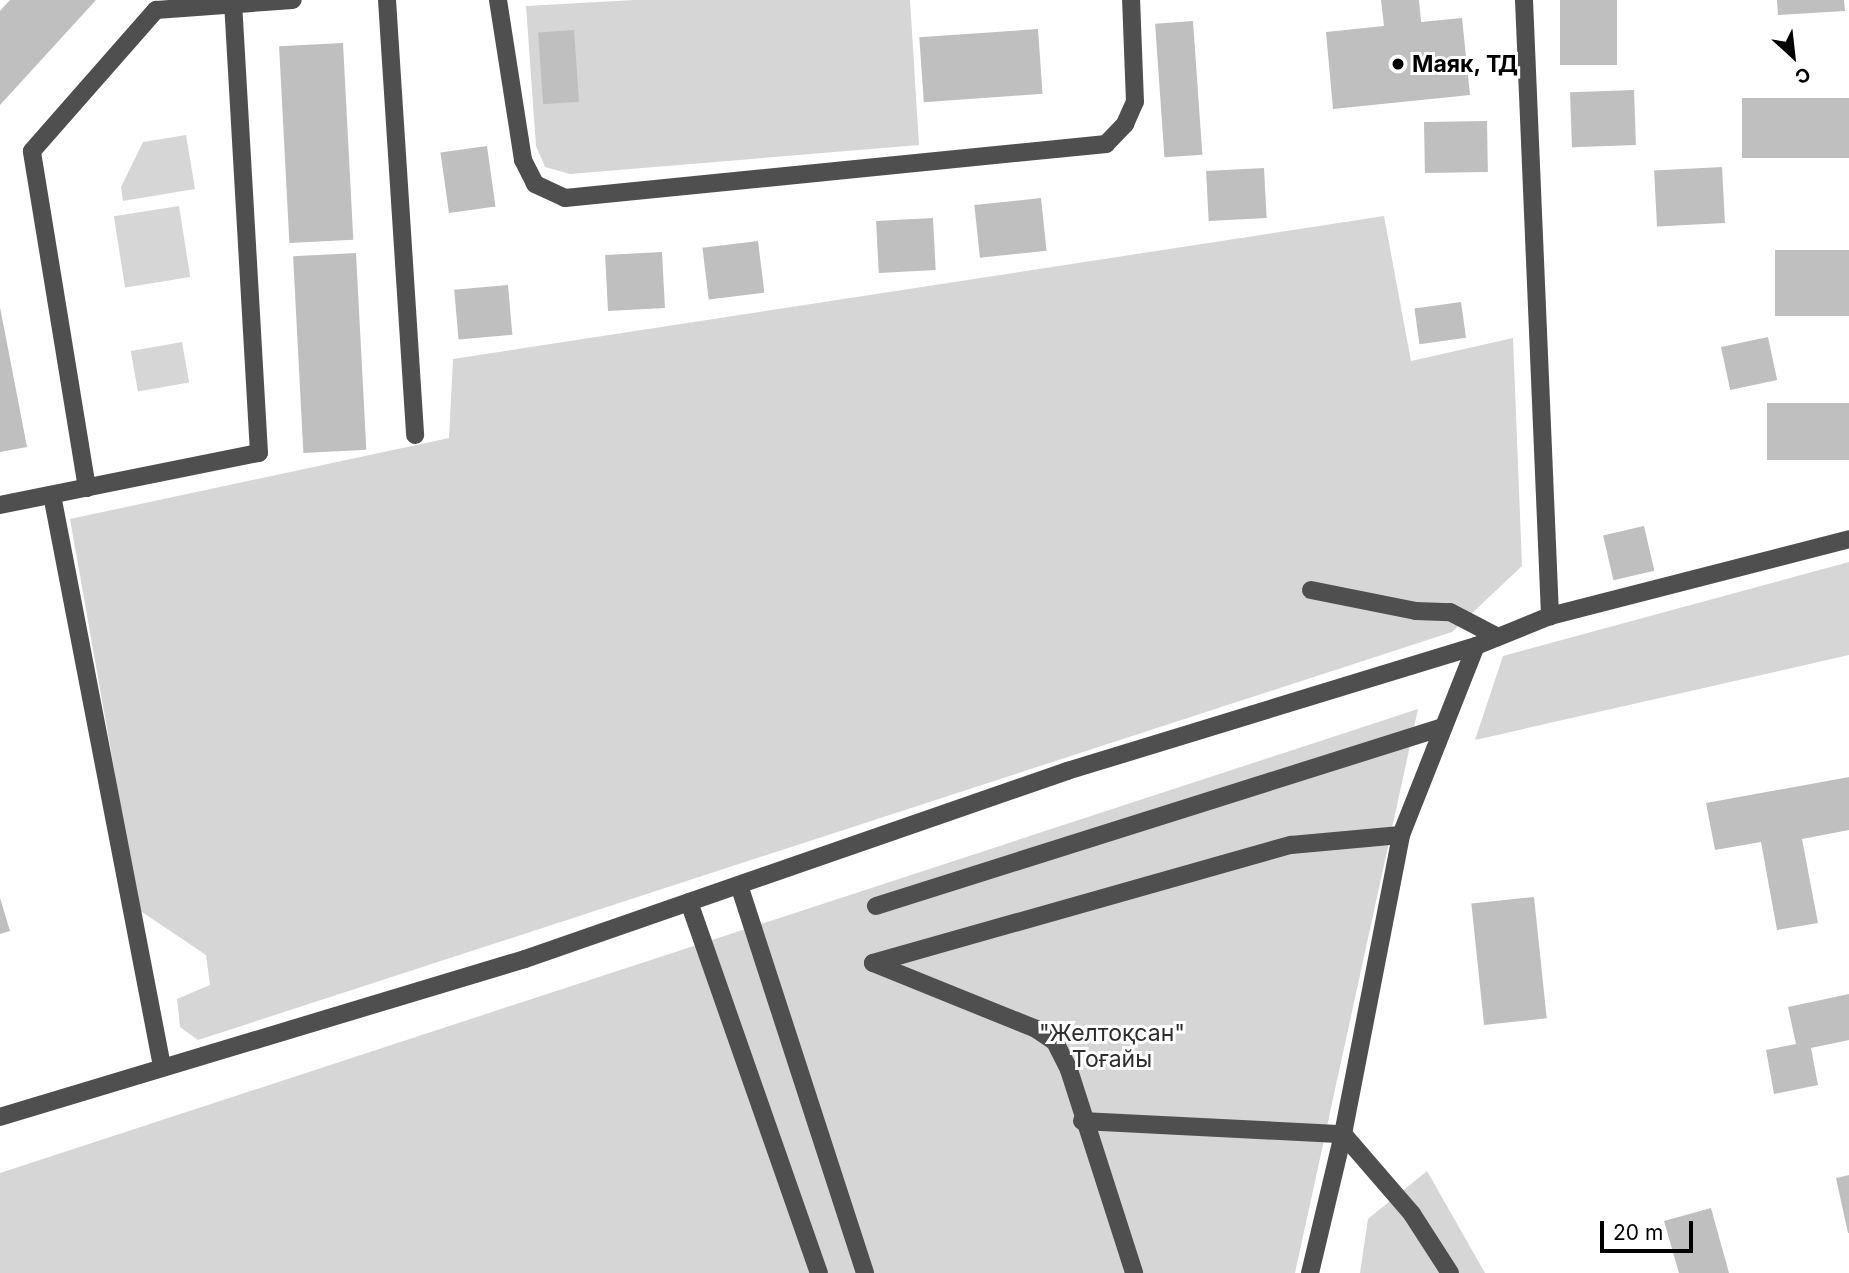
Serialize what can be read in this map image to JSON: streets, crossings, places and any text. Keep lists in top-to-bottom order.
{
  "parks": ["\"Желтоқсан\" Тоғайы"],
  "places": ["Маяк, ТД"],
  "scale_bar": "20 m",
  "north": "bottom right"
}
